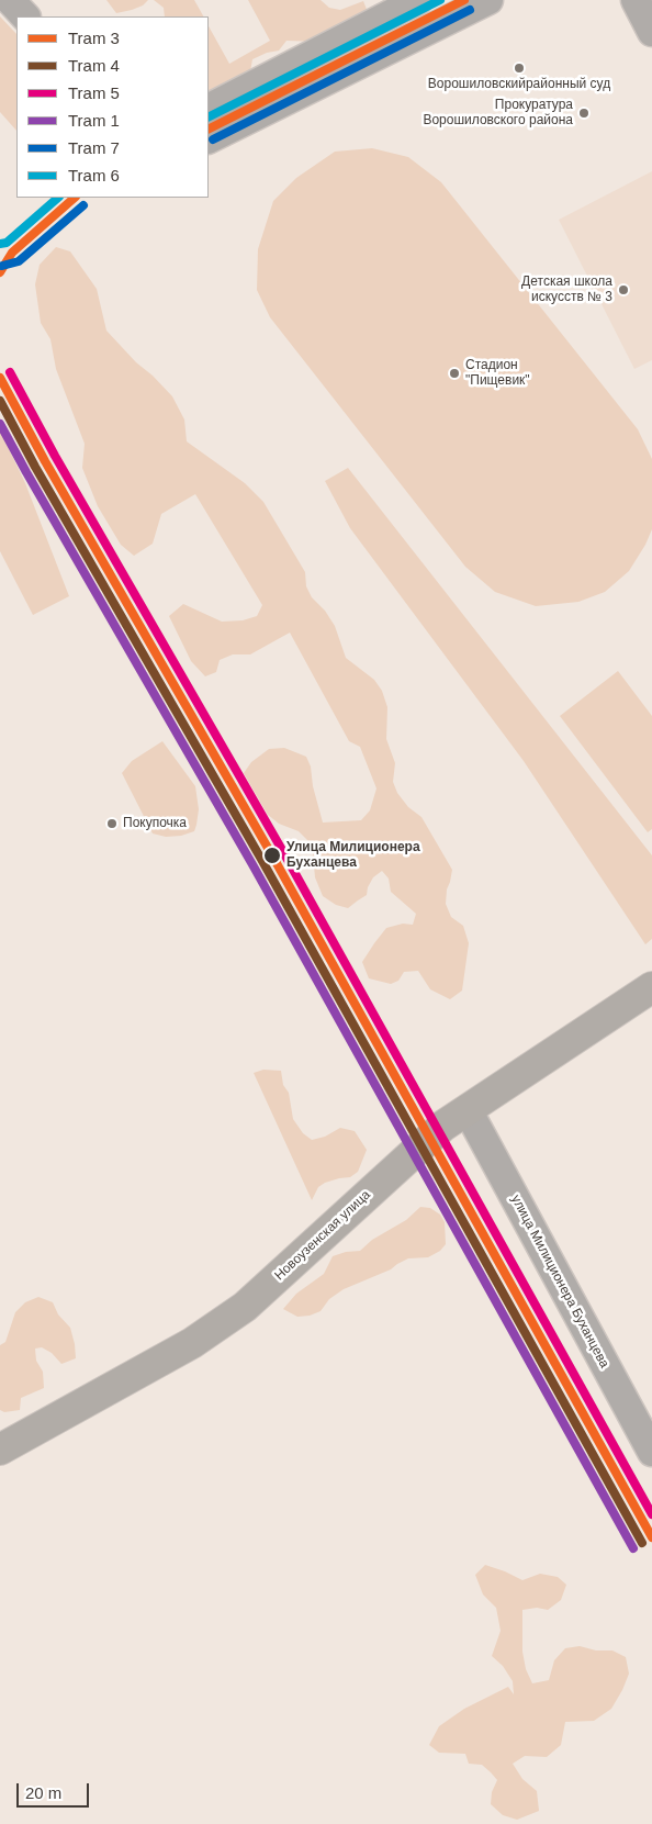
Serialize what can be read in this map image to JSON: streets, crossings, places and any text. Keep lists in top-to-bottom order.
{
  "streets": {
    "street": ["Новоузенская улица", "улица Милиционера Буханцева"]
  },
  "crossings": [
    ["Новоузенская улица", "улица Милиционера Буханцева"]
  ],
  "places": [
    "Ворошиловскийрайонный суд",
    "Прокуратура Ворошиловского района",
    "Детская школа искусств № 3",
    "Стадион \"Пищевик\"",
    "Покупочка",
    "Улица Милиционера Буханцева"
  ],
  "lines": [
    "tram line 3",
    "tram line 6",
    "tram line 7",
    "tram line 5",
    "tram line 4",
    "tram line 1"
  ],
  "legend": [
    "Tram 3",
    "Tram 4",
    "Tram 5",
    "Tram 1",
    "Tram 7",
    "Tram 6"
  ],
  "scale_bar": "20 m"
}
